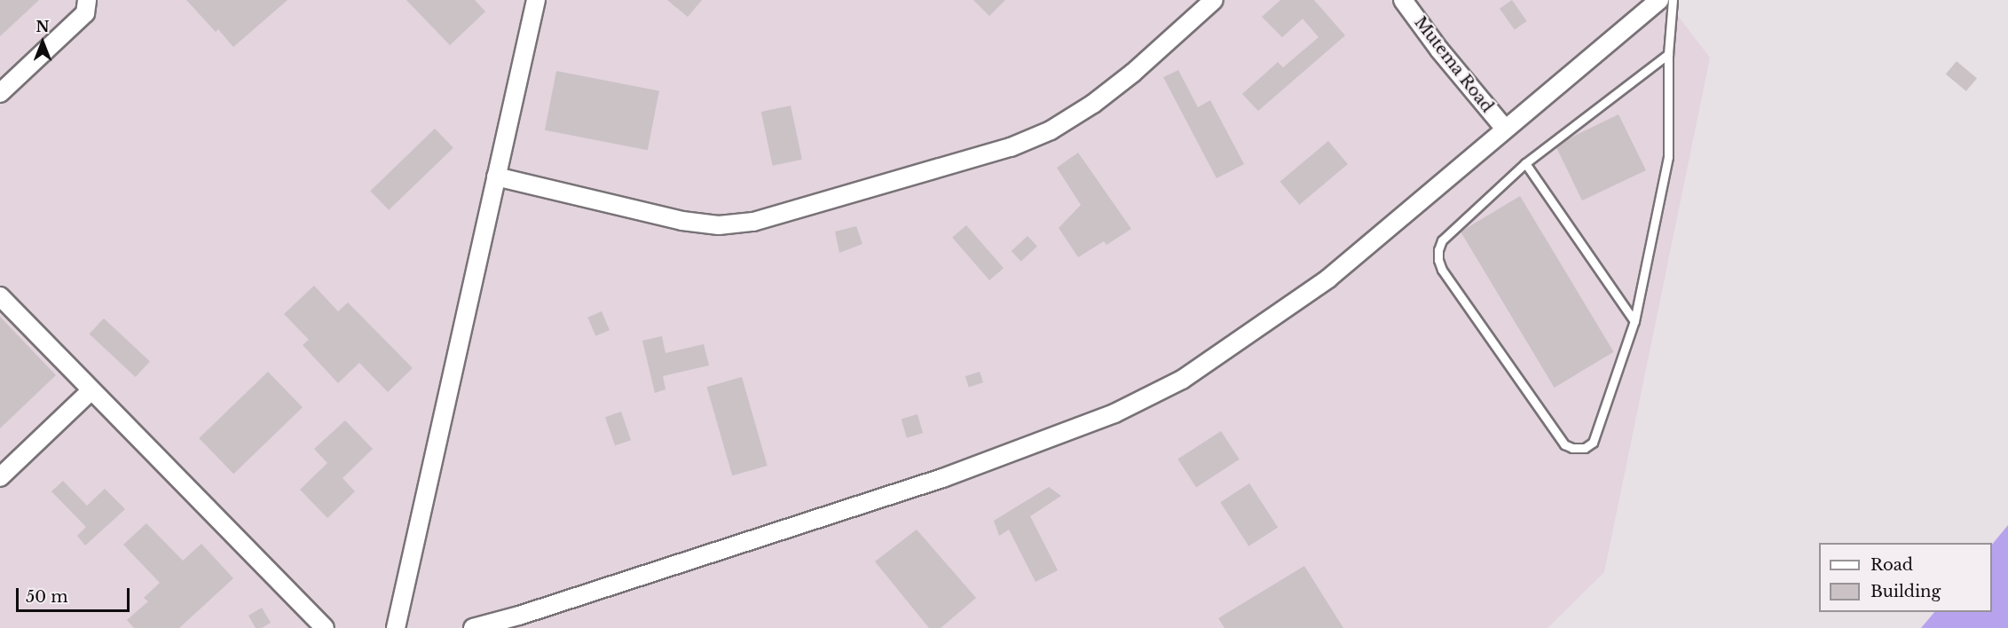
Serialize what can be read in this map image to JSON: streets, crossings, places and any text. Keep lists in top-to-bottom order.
{
  "streets": {
    "street": ["Mutema Road"]
  },
  "legend": ["Road", "Building"],
  "scale_bar": "50 m",
  "north": "top"
}
